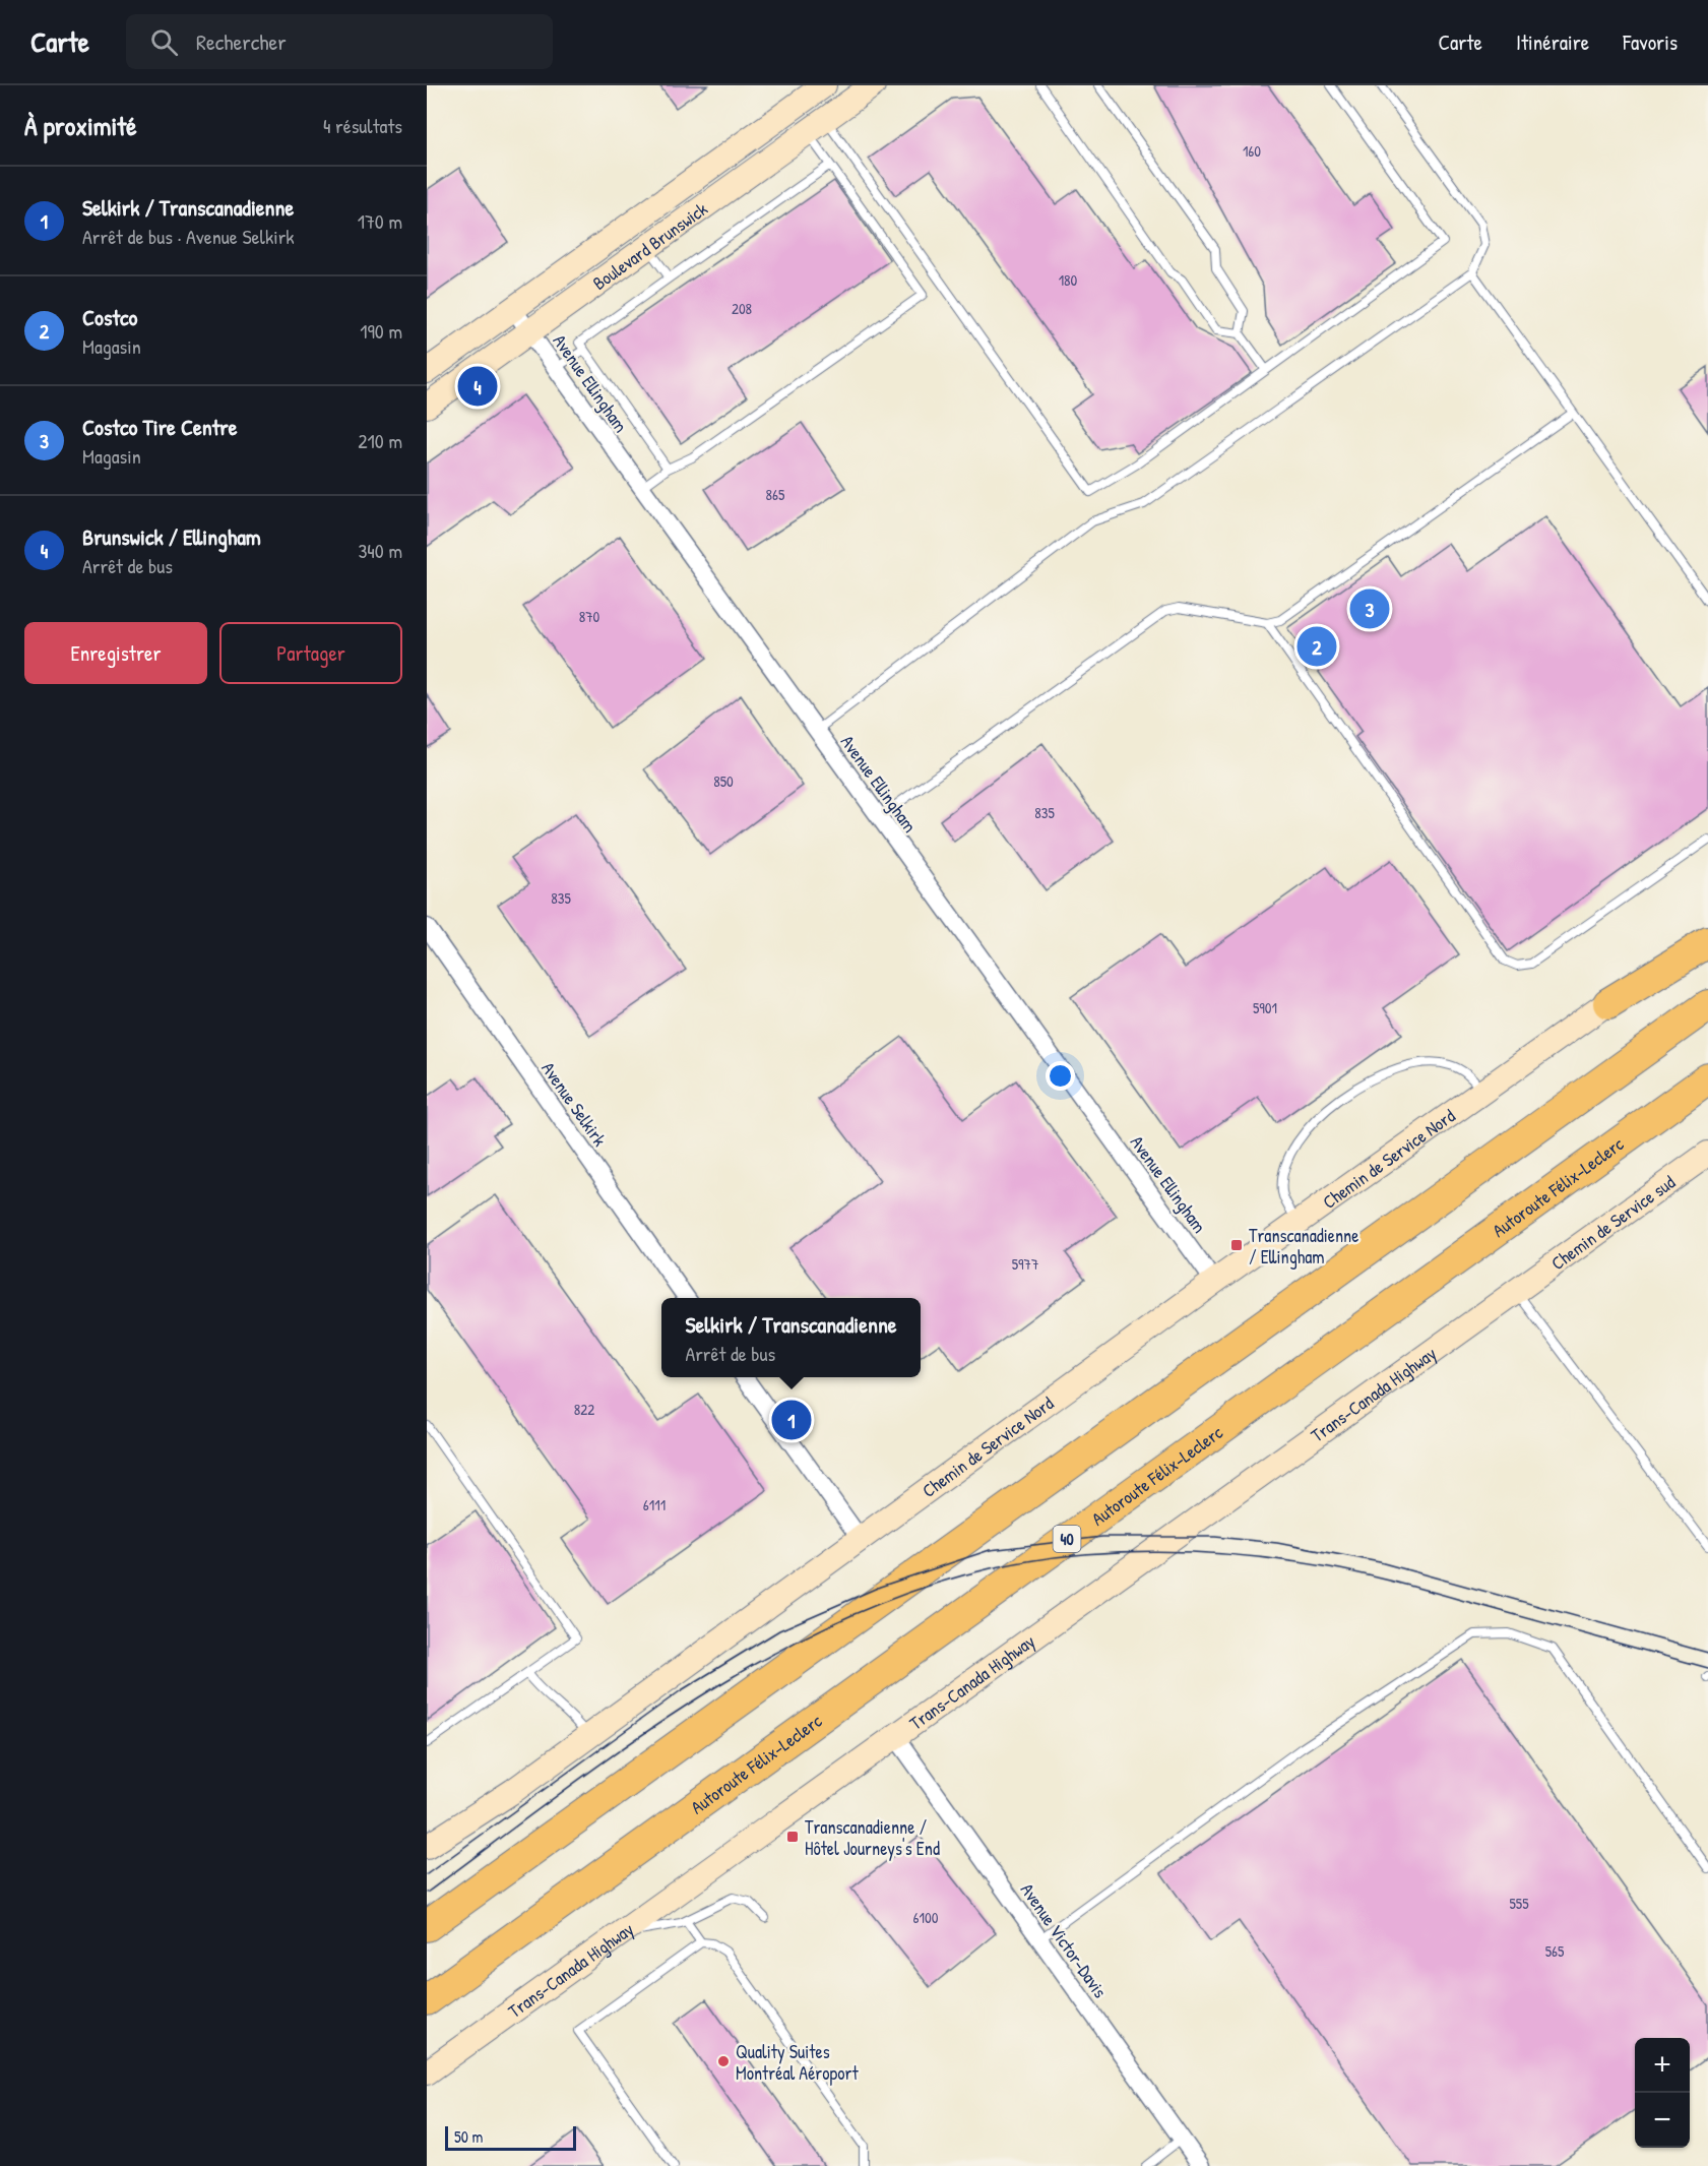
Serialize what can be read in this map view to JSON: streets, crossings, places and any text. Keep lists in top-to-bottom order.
{
  "streets": {
    "highway": ["Autoroute Félix-Leclerc", "40"],
    "main road": [
      "Boulevard Brunswick",
      "Chemin de Service Nord",
      "Chemin de Service sud",
      "Trans-Canada Highway"
    ],
    "street": ["Avenue Ellingham", "Avenue Selkirk", "Avenue Victor-Davis"]
  },
  "crossings": [
    ["Boulevard Brunswick", "Avenue Ellingham"],
    ["Avenue Ellingham", "Chemin de Service Nord"],
    ["Chemin de Service sud", "Trans-Canada Highway"],
    ["Trans-Canada Highway", "Avenue Victor-Davis"]
  ],
  "places": {
    "transit": ["Transcanadienne / Ellingham", "Transcanadienne / Hôtel Journeys's End"],
    "other": ["Quality Suites Montréal Aéroport"]
  },
  "house_numbers": [
    "160",
    "180",
    "208",
    "865",
    "870",
    "850",
    "835",
    "835",
    "5901",
    "5977",
    "822",
    "6111",
    "555",
    "6100",
    "565"
  ],
  "scale_bar": "50 m",
  "page": {
    "header": "Carte",
    "search": "Rechercher",
    "nav": ["Carte", "Itinéraire", "Favoris"],
    "heading": ["À proximité", "4 résultats"],
    "list": [
      {
        "mark": "1",
        "name": "Selkirk / Transcanadienne",
        "note": "Arrêt de bus · Avenue Selkirk",
        "value": "170 m"
      },
      {
        "mark": "2",
        "name": "Costco",
        "note": "Magasin",
        "value": "190 m"
      },
      {
        "mark": "3",
        "name": "Costco Tire Centre",
        "note": "Magasin",
        "value": "210 m"
      },
      {
        "mark": "4",
        "name": "Brunswick / Ellingham",
        "note": "Arrêt de bus",
        "value": "340 m"
      }
    ],
    "pins": [
      "4",
      "3",
      "2",
      "1"
    ],
    "buttons": ["Enregistrer", "Partager"],
    "popup": ["Selkirk / Transcanadienne", "Arrêt de bus"],
    "map_buttons": ["+", "−"],
    "scale": "50 m"
  }
}
